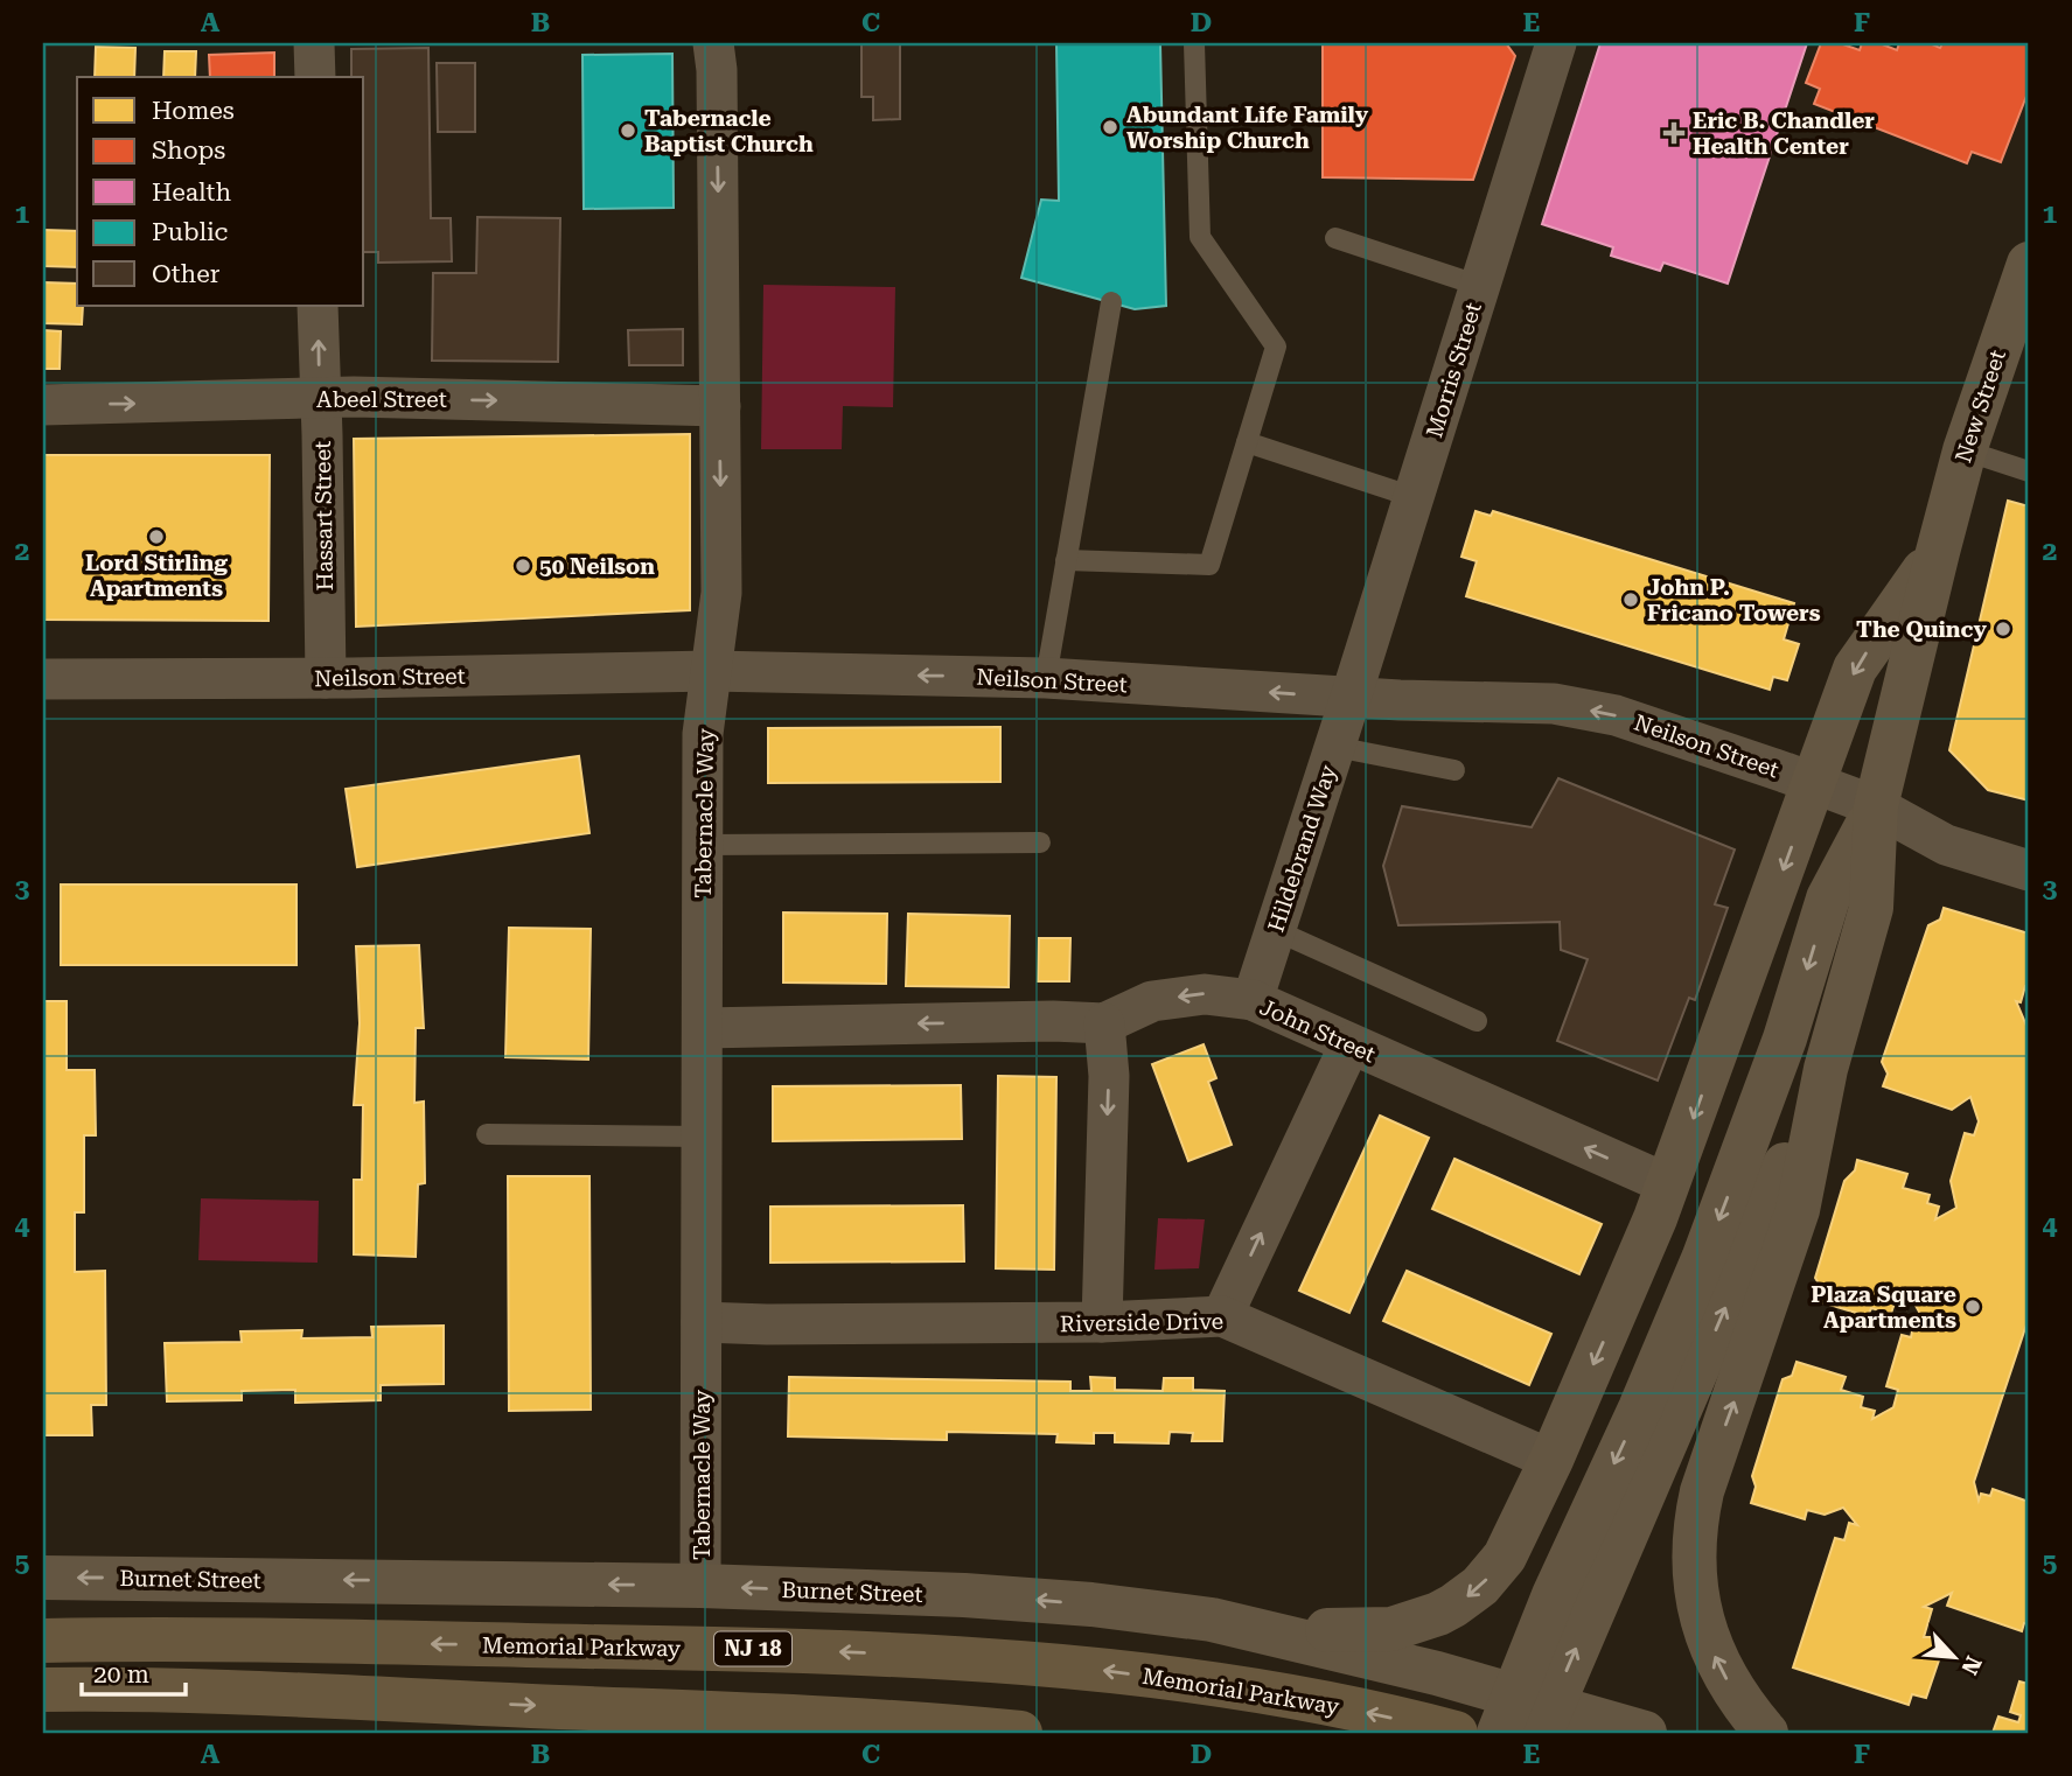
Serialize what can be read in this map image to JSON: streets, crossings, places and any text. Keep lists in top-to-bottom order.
{
  "streets": {
    "highway": ["Memorial Parkway", "NJ 18"],
    "main road": ["New Street", "Burnet Street"],
    "street": [
      "Morris Street",
      "Abeel Street",
      "Hassart Street",
      "Neilson Street",
      "Tabernacle Way",
      "Hildebrand Way",
      "John Street",
      "Riverside Drive"
    ]
  },
  "crossings": [
    ["Morris Street", "Neilson Street"],
    ["Morris Street", "Hildebrand Way"],
    ["Abeel Street", "Hassart Street"],
    ["Abeel Street", "Tabernacle Way"],
    ["New Street", "Neilson Street"],
    ["New Street", "John Street"],
    ["New Street", "Riverside Drive"],
    ["New Street", "Burnet Street"],
    ["Hassart Street", "Neilson Street"],
    ["Neilson Street", "Tabernacle Way"],
    ["Neilson Street", "Hildebrand Way"],
    ["Tabernacle Way", "John Street"],
    ["Tabernacle Way", "Riverside Drive"],
    ["Tabernacle Way", "Burnet Street"],
    ["Hildebrand Way", "John Street"]
  ],
  "one_way": [
    "Abeel Street",
    "Neilson Street",
    "Tabernacle Way",
    "John Street",
    "Burnet Street"
  ],
  "places": {
    "other": [
      "Abundant Life Family Worship Church",
      "Tabernacle Baptist Church",
      "Lord Stirling Apartments",
      "50 Neilson",
      "John P. Fricano Towers",
      "The Quincy",
      "Plaza Square Apartments"
    ],
    "health": ["Eric B. Chandler Health Center"]
  },
  "legend": [
    "Homes",
    "Shops",
    "Health",
    "Public",
    "Other"
  ],
  "scale_bar": "20 m",
  "north": "bottom right",
  "grid": {
    "columns": [
      "A",
      "B",
      "C",
      "D",
      "E",
      "F"
    ],
    "rows": [
      "1",
      "2",
      "3",
      "4",
      "5"
    ]
  }
}
